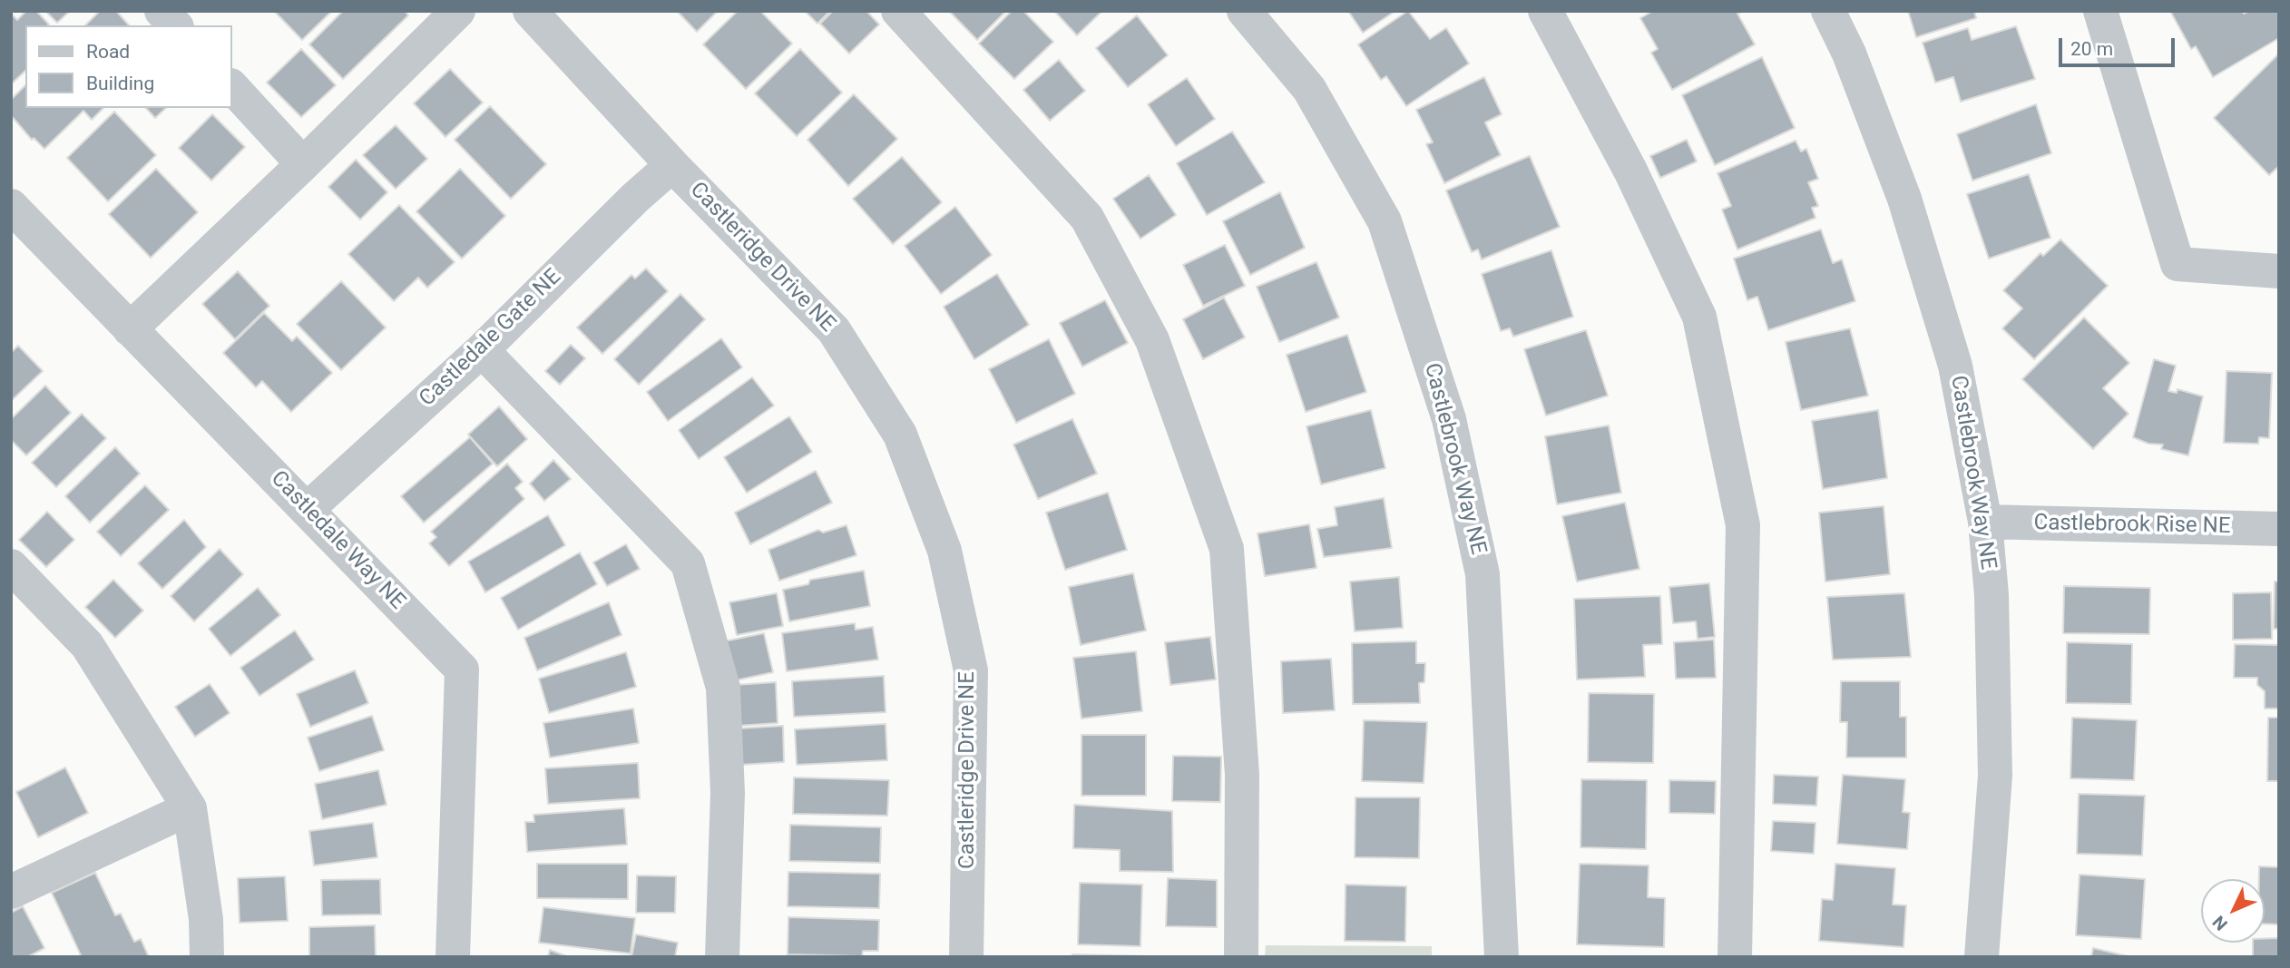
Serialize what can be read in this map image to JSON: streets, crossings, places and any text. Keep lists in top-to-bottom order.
{
  "streets": {
    "street": [
      "Castleridge Drive NE",
      "Castledale Gate NE",
      "Castlebrook Way NE",
      "Castlebrook Rise NE",
      "Castledale Way NE"
    ]
  },
  "crossings": [
    ["Castleridge Drive NE", "Castledale Gate NE"],
    ["Castledale Gate NE", "Castledale Way NE"],
    ["Castlebrook Way NE", "Castlebrook Rise NE"]
  ],
  "legend": ["Road", "Building"],
  "scale_bar": "20 m",
  "north": "bottom left"
}
